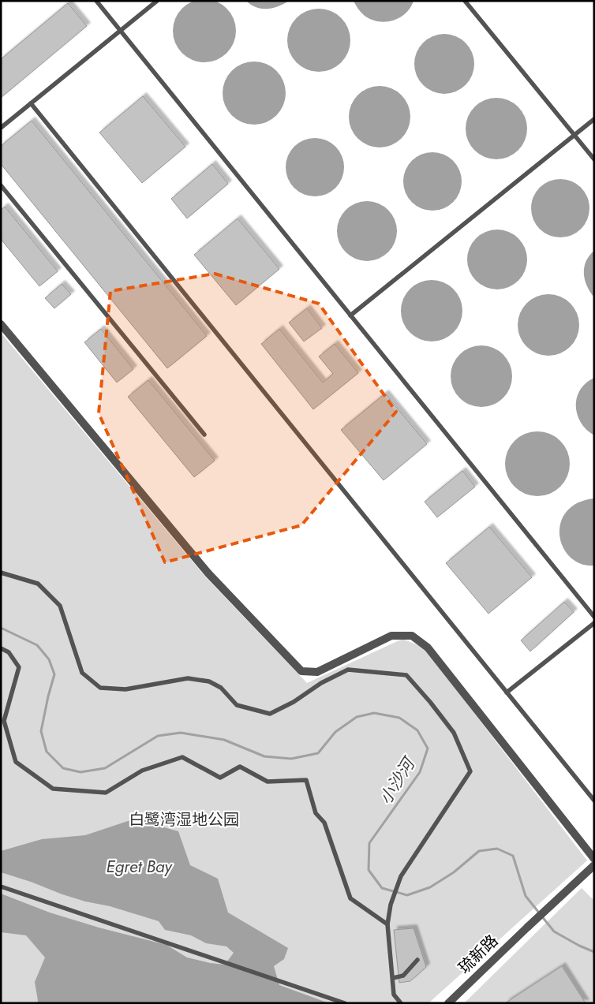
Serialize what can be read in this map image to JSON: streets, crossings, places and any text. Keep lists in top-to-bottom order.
{
  "streets": {
    "street": ["琉新路"]
  },
  "water": ["小沙河", "Egret Bay"],
  "parks": ["白鹭湾湿地公园"]
}
